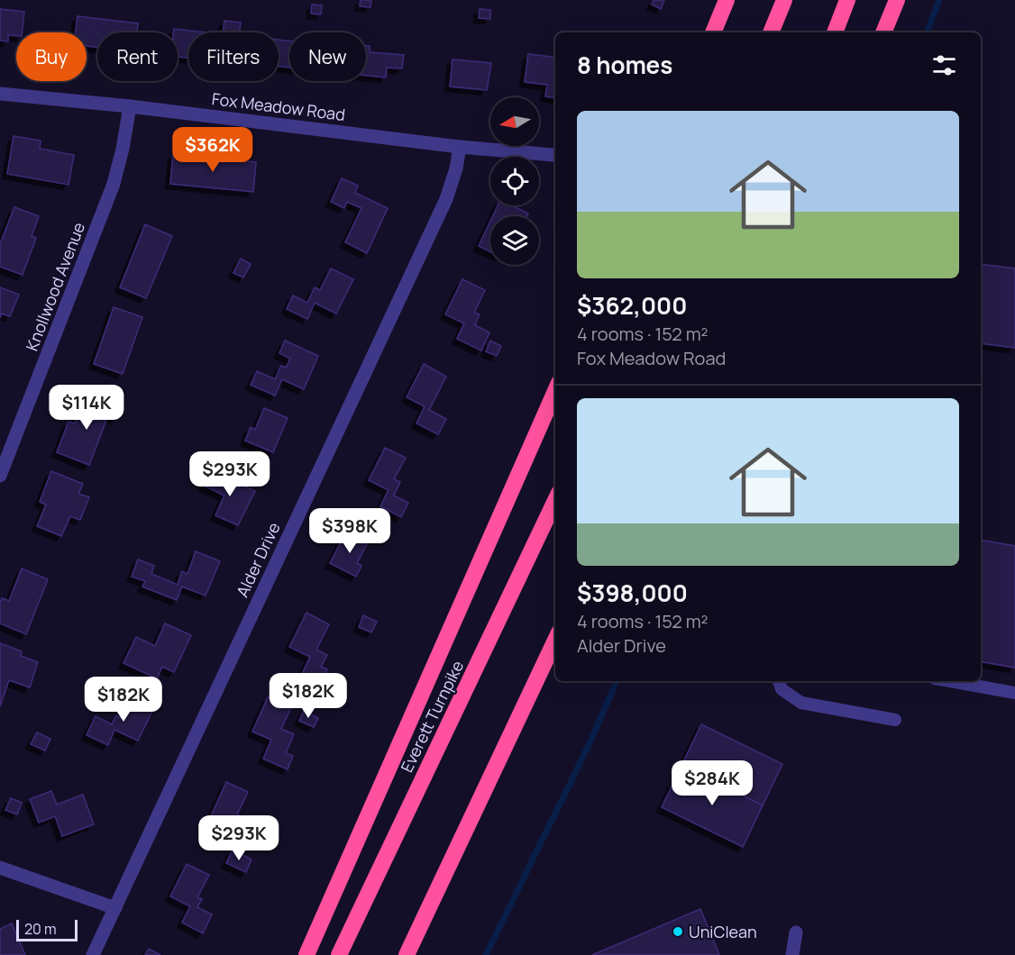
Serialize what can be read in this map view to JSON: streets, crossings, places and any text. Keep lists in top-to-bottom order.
{
  "streets": {
    "highway": ["Everett Turnpike"],
    "street": ["Fox Meadow Road", "Knollwood Avenue", "Alder Drive"]
  },
  "crossings": [
    ["Fox Meadow Road", "Knollwood Avenue"],
    ["Fox Meadow Road", "Alder Drive"]
  ],
  "places": ["UniClean"],
  "scale_bar": "20 m",
  "north": "left",
  "page": {
    "chip": [
      "Buy",
      "Rent",
      "Filters",
      "New"
    ],
    "heading": "8 homes",
    "list": [
      {
        "name": "$362,000",
        "note": "4 rooms · 152 m² · Fox Meadow Road"
      },
      {
        "name": "$398,000",
        "note": "4 rooms · 152 m² · Alder Drive"
      }
    ],
    "price": [
      "$362K",
      "$114K",
      "$293K",
      "$398K",
      "$182K",
      "$182K",
      "$284K",
      "$293K"
    ],
    "scale": "20 m"
  }
}
